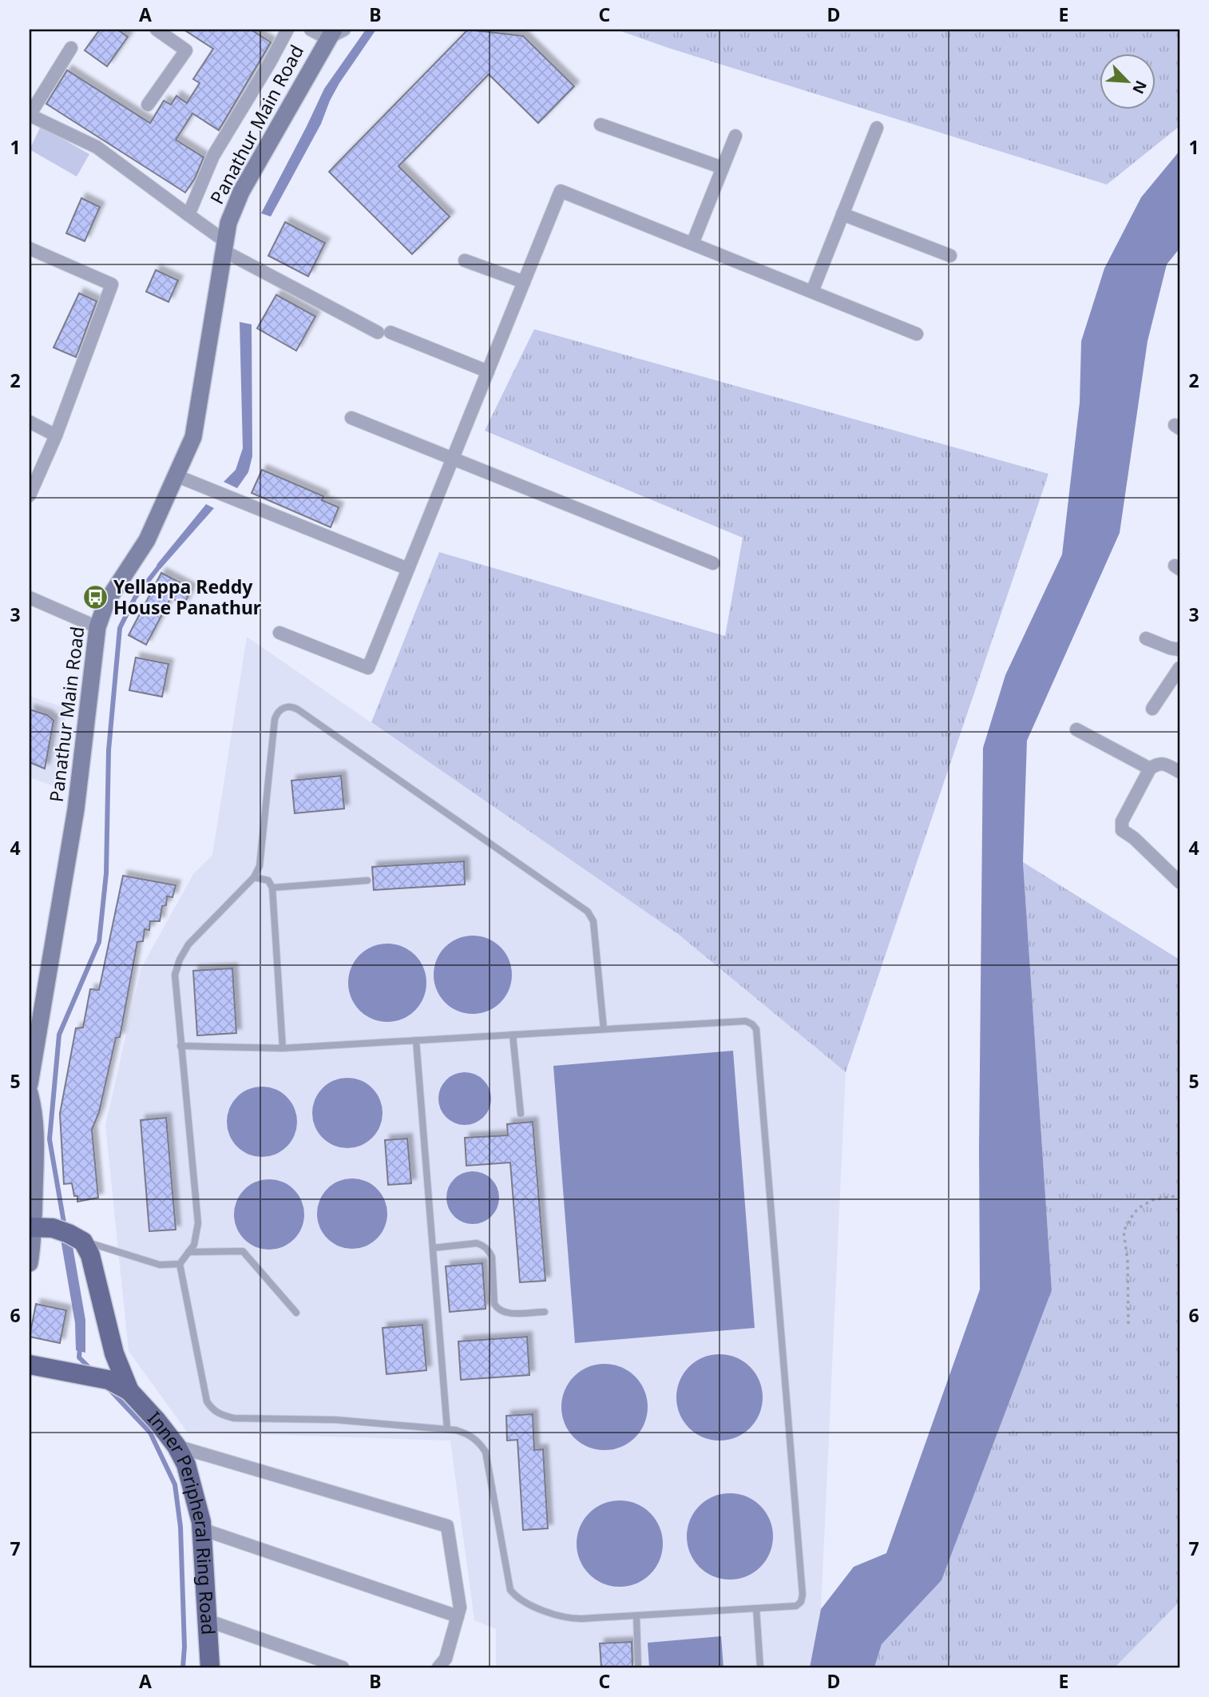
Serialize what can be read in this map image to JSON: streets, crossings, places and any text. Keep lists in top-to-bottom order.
{
  "streets": {
    "main road": ["Inner Peripheral Ring Road"],
    "street": ["Panathur Main Road"]
  },
  "places": {
    "bus stop": ["Yellappa Reddy House Panathur"]
  },
  "north": "bottom right",
  "grid": {
    "columns": [
      "A",
      "B",
      "C",
      "D",
      "E"
    ],
    "rows": [
      "1",
      "2",
      "3",
      "4",
      "5",
      "6",
      "7"
    ]
  }
}
